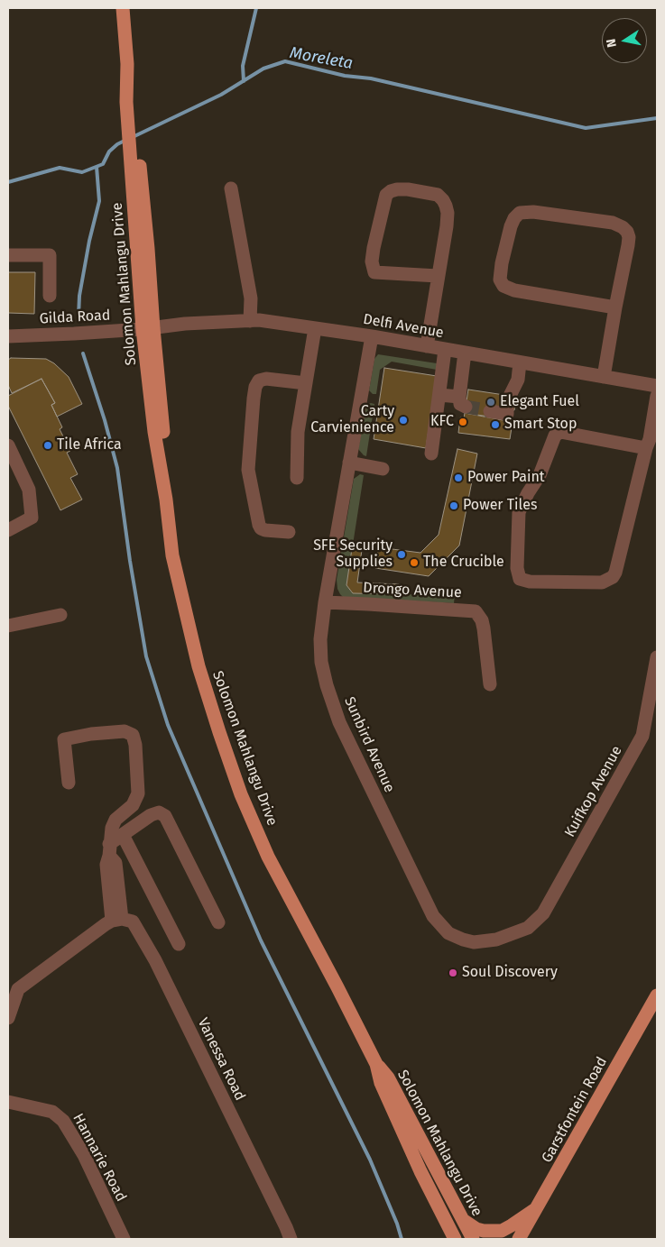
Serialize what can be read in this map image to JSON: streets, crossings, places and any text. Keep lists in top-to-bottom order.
{
  "streets": {
    "main road": ["Solomon Mahlangu Drive", "Garstfontein Road"],
    "street": [
      "Gilda Road",
      "Delfi Avenue",
      "Drongo Avenue",
      "Sunbird Avenue",
      "Kuifkop Avenue",
      "Vanessa Road",
      "Hannarie Road"
    ]
  },
  "crossings": [
    ["Solomon Mahlangu Drive", "Gilda Road"],
    ["Solomon Mahlangu Drive", "Delfi Avenue"],
    ["Gilda Road", "Delfi Avenue"],
    ["Delfi Avenue", "Sunbird Avenue"],
    ["Drongo Avenue", "Sunbird Avenue"],
    ["Sunbird Avenue", "Kuifkop Avenue"]
  ],
  "water": ["Moreleta"],
  "places": [
    "Elegant Fuel",
    "Carty Carvienience",
    "KFC",
    "Smart Stop",
    "Tile Africa",
    "Power Paint",
    "Power Tiles",
    "SFE Security Supplies",
    "The Crucible",
    "Soul Discovery"
  ],
  "north": "left"
}
